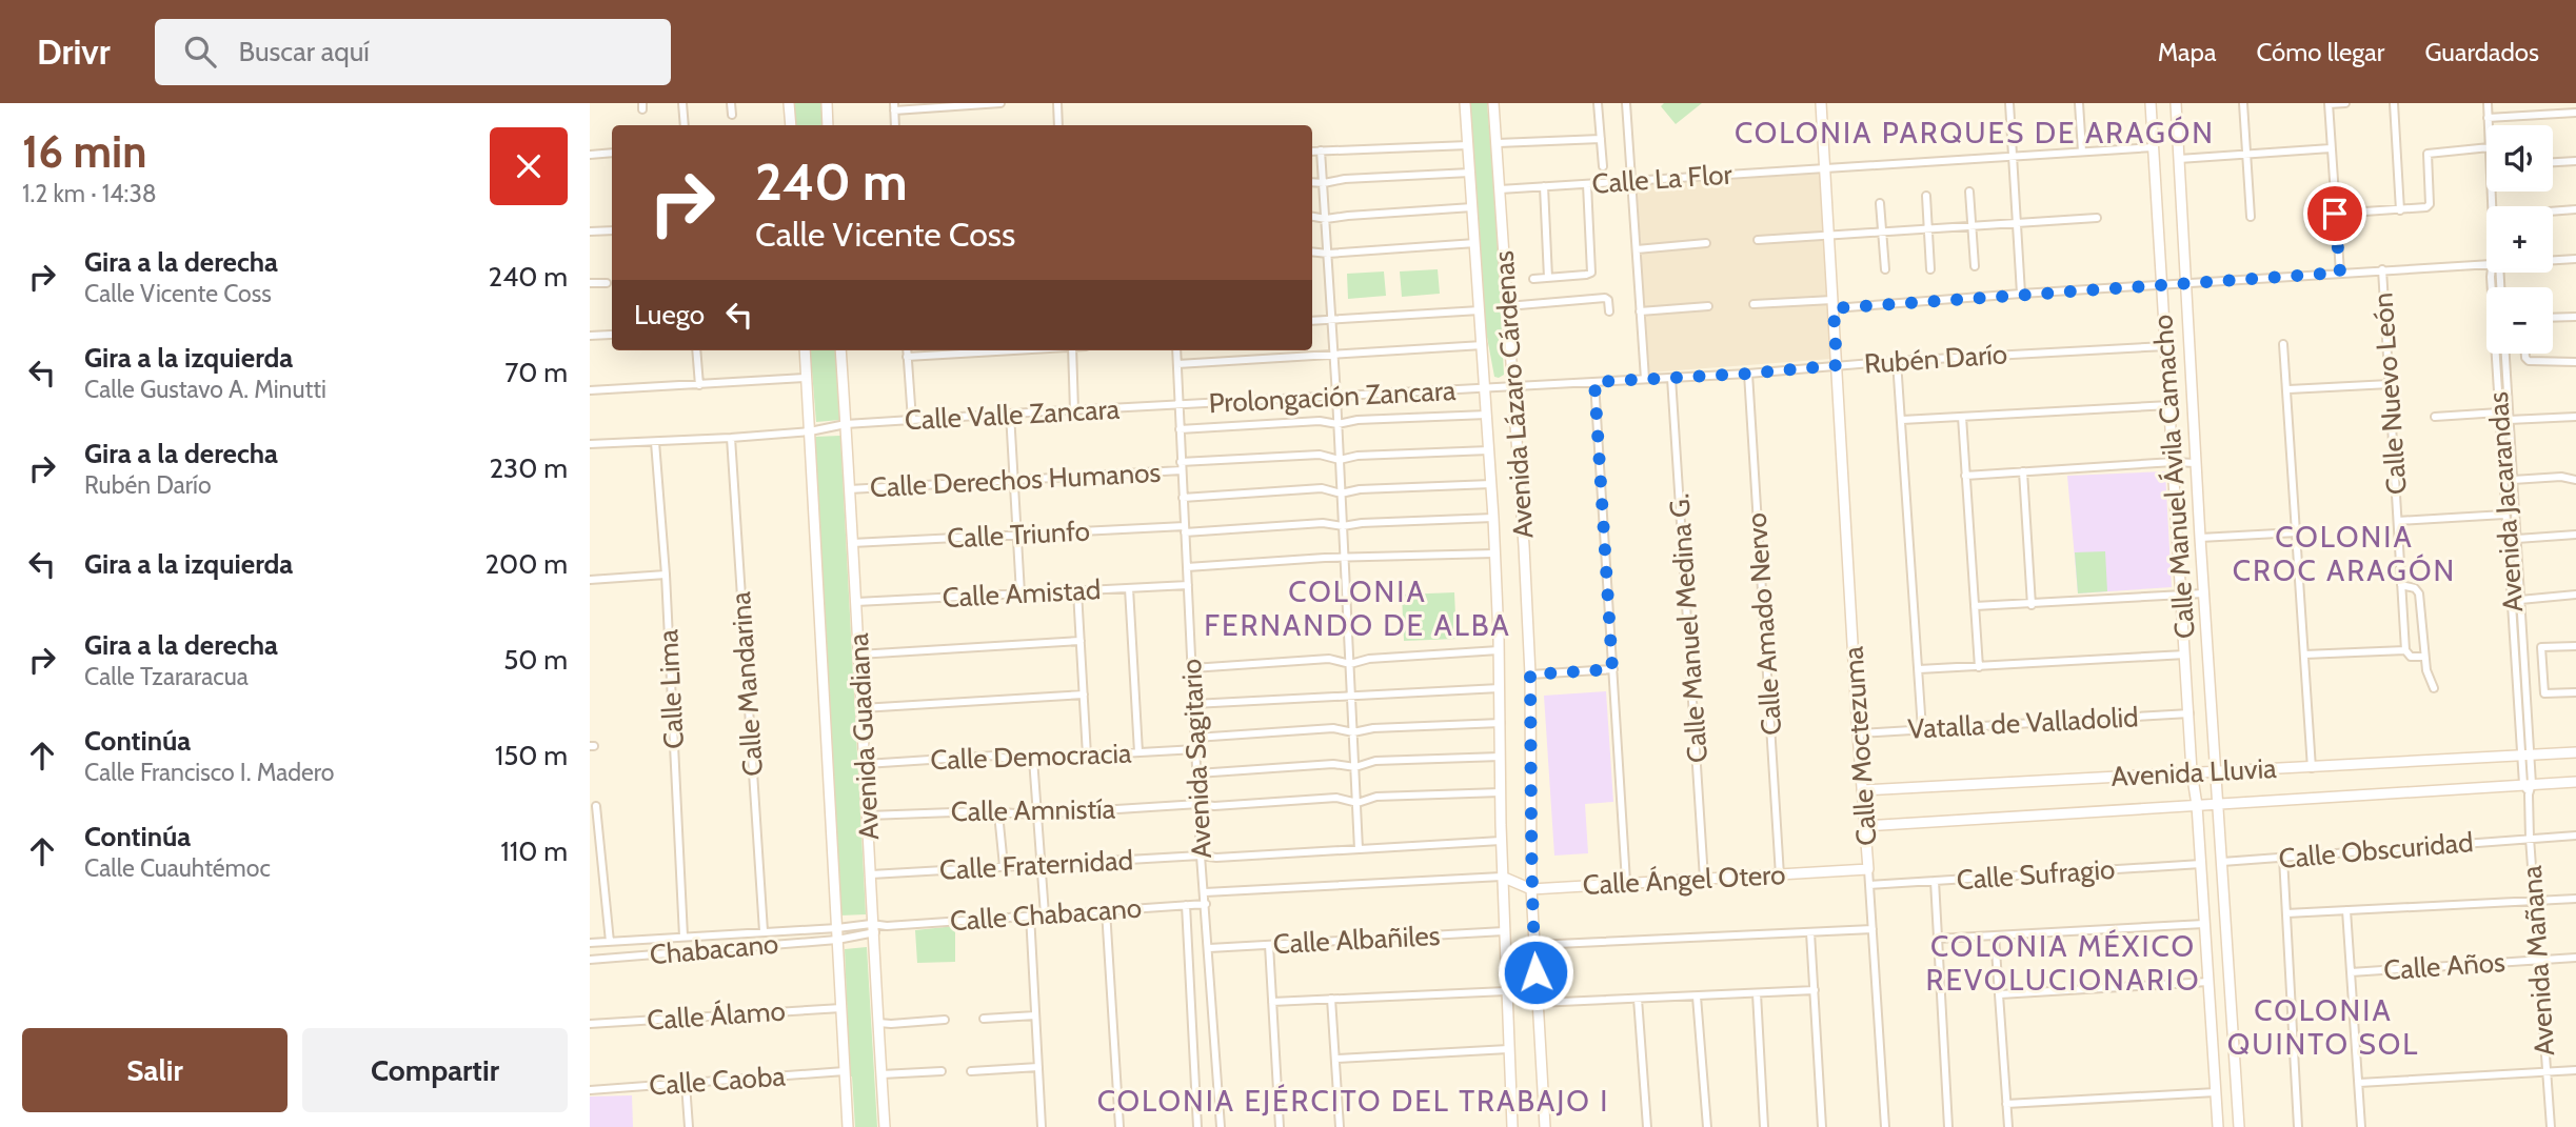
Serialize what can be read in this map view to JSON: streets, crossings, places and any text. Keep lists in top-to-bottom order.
{
  "streets": {
    "street": [
      "Calle La Flor",
      "Rubén Darío",
      "Calle Nuevo León",
      "Avenida Lázaro Cárdenas",
      "Prolongación Zancara",
      "Calle Valle Zancara",
      "Calle Manuel Ávila Camacho",
      "Calle Derechos Humanos",
      "Avenida Jacarandas",
      "Calle Triunfo",
      "Calle Amistad",
      "Calle Amado Nervo",
      "Calle Manuel Medina G.",
      "Calle Mandarina",
      "Calle Lima",
      "Vatalla de Valladolid",
      "Avenida Guadiana",
      "Calle Moctezuma",
      "Calle Democracia",
      "Avenida Sagitario",
      "Avenida Lluvia",
      "Calle Amnistía",
      "Calle Obscuridad",
      "Calle Fraternidad",
      "Calle Sufragio",
      "Calle Ángel Otero",
      "Calle Chabacano",
      "Calle Albañiles",
      "Chabacano",
      "Avenida Mañana",
      "Calle Años",
      "Calle Álamo",
      "Calle Caoba"
    ]
  },
  "crossings": [
    ["Calle La Flor", "Avenida Lázaro Cárdenas"],
    ["Calle La Flor", "Calle Manuel Ávila Camacho"],
    ["Calle La Flor", "Calle Moctezuma"],
    ["Rubén Darío", "Avenida Lázaro Cárdenas"],
    ["Rubén Darío", "Prolongación Zancara"],
    ["Rubén Darío", "Calle Manuel Ávila Camacho"],
    ["Rubén Darío", "Calle Amado Nervo"],
    ["Rubén Darío", "Calle Manuel Medina G."],
    ["Rubén Darío", "Calle Moctezuma"],
    ["Avenida Lázaro Cárdenas", "Prolongación Zancara"],
    ["Avenida Lázaro Cárdenas", "Calle Fraternidad"],
    ["Avenida Lázaro Cárdenas", "Calle Ángel Otero"],
    ["Avenida Lázaro Cárdenas", "Calle Albañiles"],
    ["Prolongación Zancara", "Calle Valle Zancara"],
    ["Prolongación Zancara", "Avenida Sagitario"],
    ["Calle Valle Zancara", "Calle Mandarina"],
    ["Calle Valle Zancara", "Calle Lima"],
    ["Calle Valle Zancara", "Avenida Guadiana"],
    ["Calle Valle Zancara", "Avenida Sagitario"],
    ["Calle Manuel Ávila Camacho", "Vatalla de Valladolid"],
    ["Calle Manuel Ávila Camacho", "Avenida Lluvia"],
    ["Calle Manuel Ávila Camacho", "Calle Obscuridad"],
    ["Calle Manuel Ávila Camacho", "Calle Sufragio"],
    ["Calle Derechos Humanos", "Avenida Guadiana"],
    ["Calle Derechos Humanos", "Avenida Sagitario"],
    ["Avenida Jacarandas", "Avenida Lluvia"],
    ["Avenida Jacarandas", "Avenida Mañana"],
    ["Calle Triunfo", "Avenida Guadiana"],
    ["Calle Triunfo", "Avenida Sagitario"],
    ["Calle Amistad", "Avenida Guadiana"],
    ["Calle Amistad", "Avenida Sagitario"],
    ["Calle Amado Nervo", "Calle Ángel Otero"],
    ["Calle Manuel Medina G.", "Calle Ángel Otero"],
    ["Calle Mandarina", "Chabacano"],
    ["Calle Lima", "Chabacano"],
    ["Vatalla de Valladolid", "Calle Moctezuma"],
    ["Avenida Guadiana", "Calle Democracia"],
    ["Avenida Guadiana", "Calle Amnistía"],
    ["Avenida Guadiana", "Calle Fraternidad"],
    ["Avenida Guadiana", "Calle Chabacano"],
    ["Avenida Guadiana", "Chabacano"],
    ["Avenida Guadiana", "Calle Álamo"],
    ["Avenida Guadiana", "Calle Caoba"],
    ["Calle Moctezuma", "Avenida Lluvia"],
    ["Calle Moctezuma", "Calle Sufragio"],
    ["Calle Moctezuma", "Calle Ángel Otero"],
    ["Calle Democracia", "Avenida Sagitario"],
    ["Avenida Sagitario", "Calle Amnistía"],
    ["Avenida Sagitario", "Calle Fraternidad"],
    ["Avenida Sagitario", "Calle Chabacano"],
    ["Avenida Sagitario", "Calle Albañiles"],
    ["Avenida Lluvia", "Avenida Mañana"],
    ["Calle Obscuridad", "Avenida Mañana"],
    ["Calle Chabacano", "Chabacano"],
    ["Avenida Mañana", "Calle Años"]
  ],
  "districts": [
    "COLONIA PARQUES DE ARAGÓN",
    "COLONIA CROC ARAGÓN",
    "COLONIA FERNANDO DE ALBA",
    "COLONIA MÉXICO REVOLUCIONARIO",
    "COLONIA QUINTO SOL",
    "COLONIA EJÉRCITO DEL TRABAJO I"
  ],
  "page": {
    "header": "Drivr",
    "search": "Buscar aquí",
    "nav": ["Mapa", "Cómo llegar", "Guardados"],
    "heading": ["16 min", "1.2 km · 14:38"],
    "map_buttons": ["+", "−"],
    "turn": ["240 m", "Calle Vicente Coss"],
    "list": [
      {
        "name": "Gira a la derecha",
        "note": "Calle Vicente Coss",
        "value": "240 m"
      },
      {
        "name": "Gira a la izquierda",
        "note": "Calle Gustavo A. Minutti",
        "value": "70 m"
      },
      {
        "name": "Gira a la derecha",
        "note": "Rubén Darío",
        "value": "230 m"
      },
      {
        "name": "Gira a la izquierda",
        "value": "200 m"
      },
      {
        "name": "Gira a la derecha",
        "note": "Calle Tzararacua",
        "value": "50 m"
      },
      {
        "name": "Continúa",
        "note": "Calle Francisco I. Madero",
        "value": "150 m"
      },
      {
        "name": "Continúa",
        "note": "Calle Cuauhtémoc",
        "value": "110 m"
      }
    ],
    "then": "Luego",
    "buttons": ["Salir", "Compartir"]
  }
}
